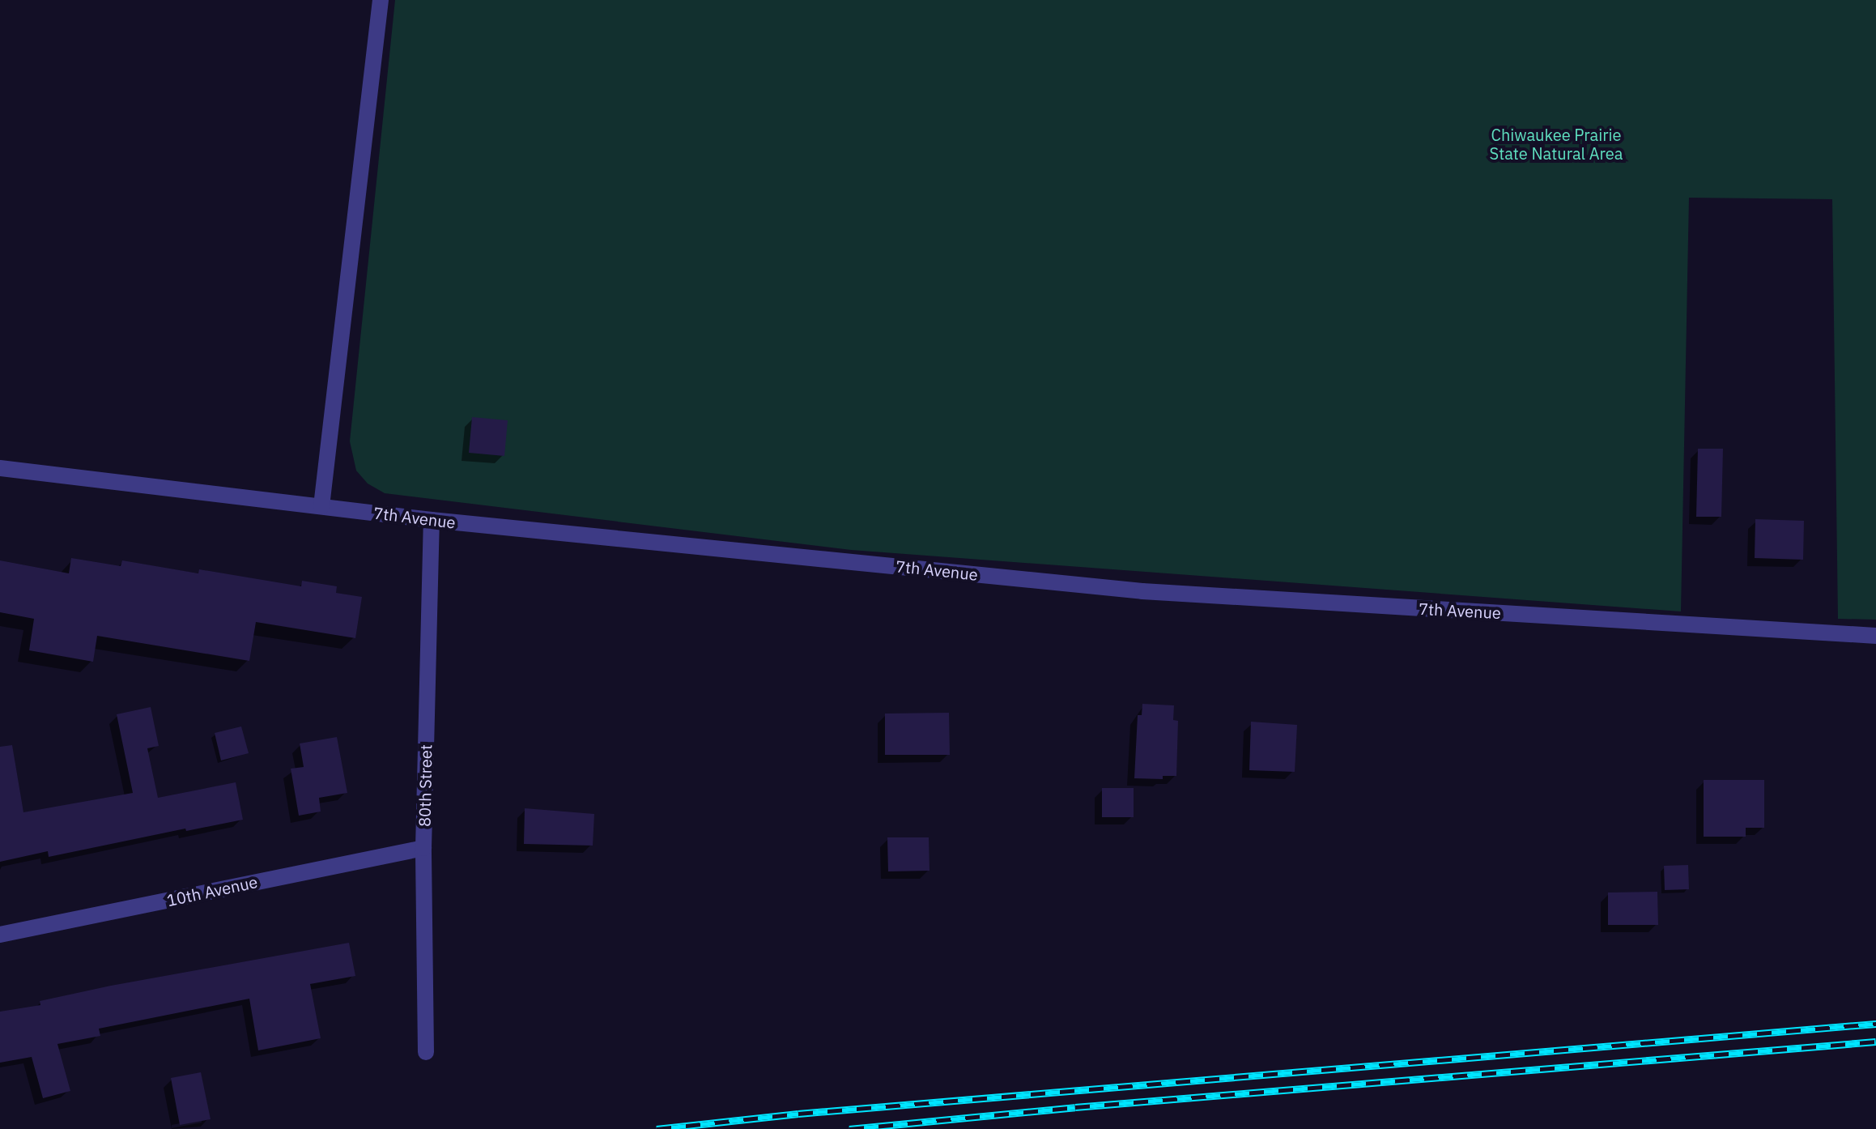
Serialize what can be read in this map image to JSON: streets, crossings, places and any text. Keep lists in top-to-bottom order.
{
  "streets": {
    "street": ["7th Avenue", "80th Street", "10th Avenue"]
  },
  "crossings": [
    ["7th Avenue", "80th Street"],
    ["80th Street", "10th Avenue"]
  ],
  "parks": ["Chiwaukee Prairie State Natural Area"]
}
